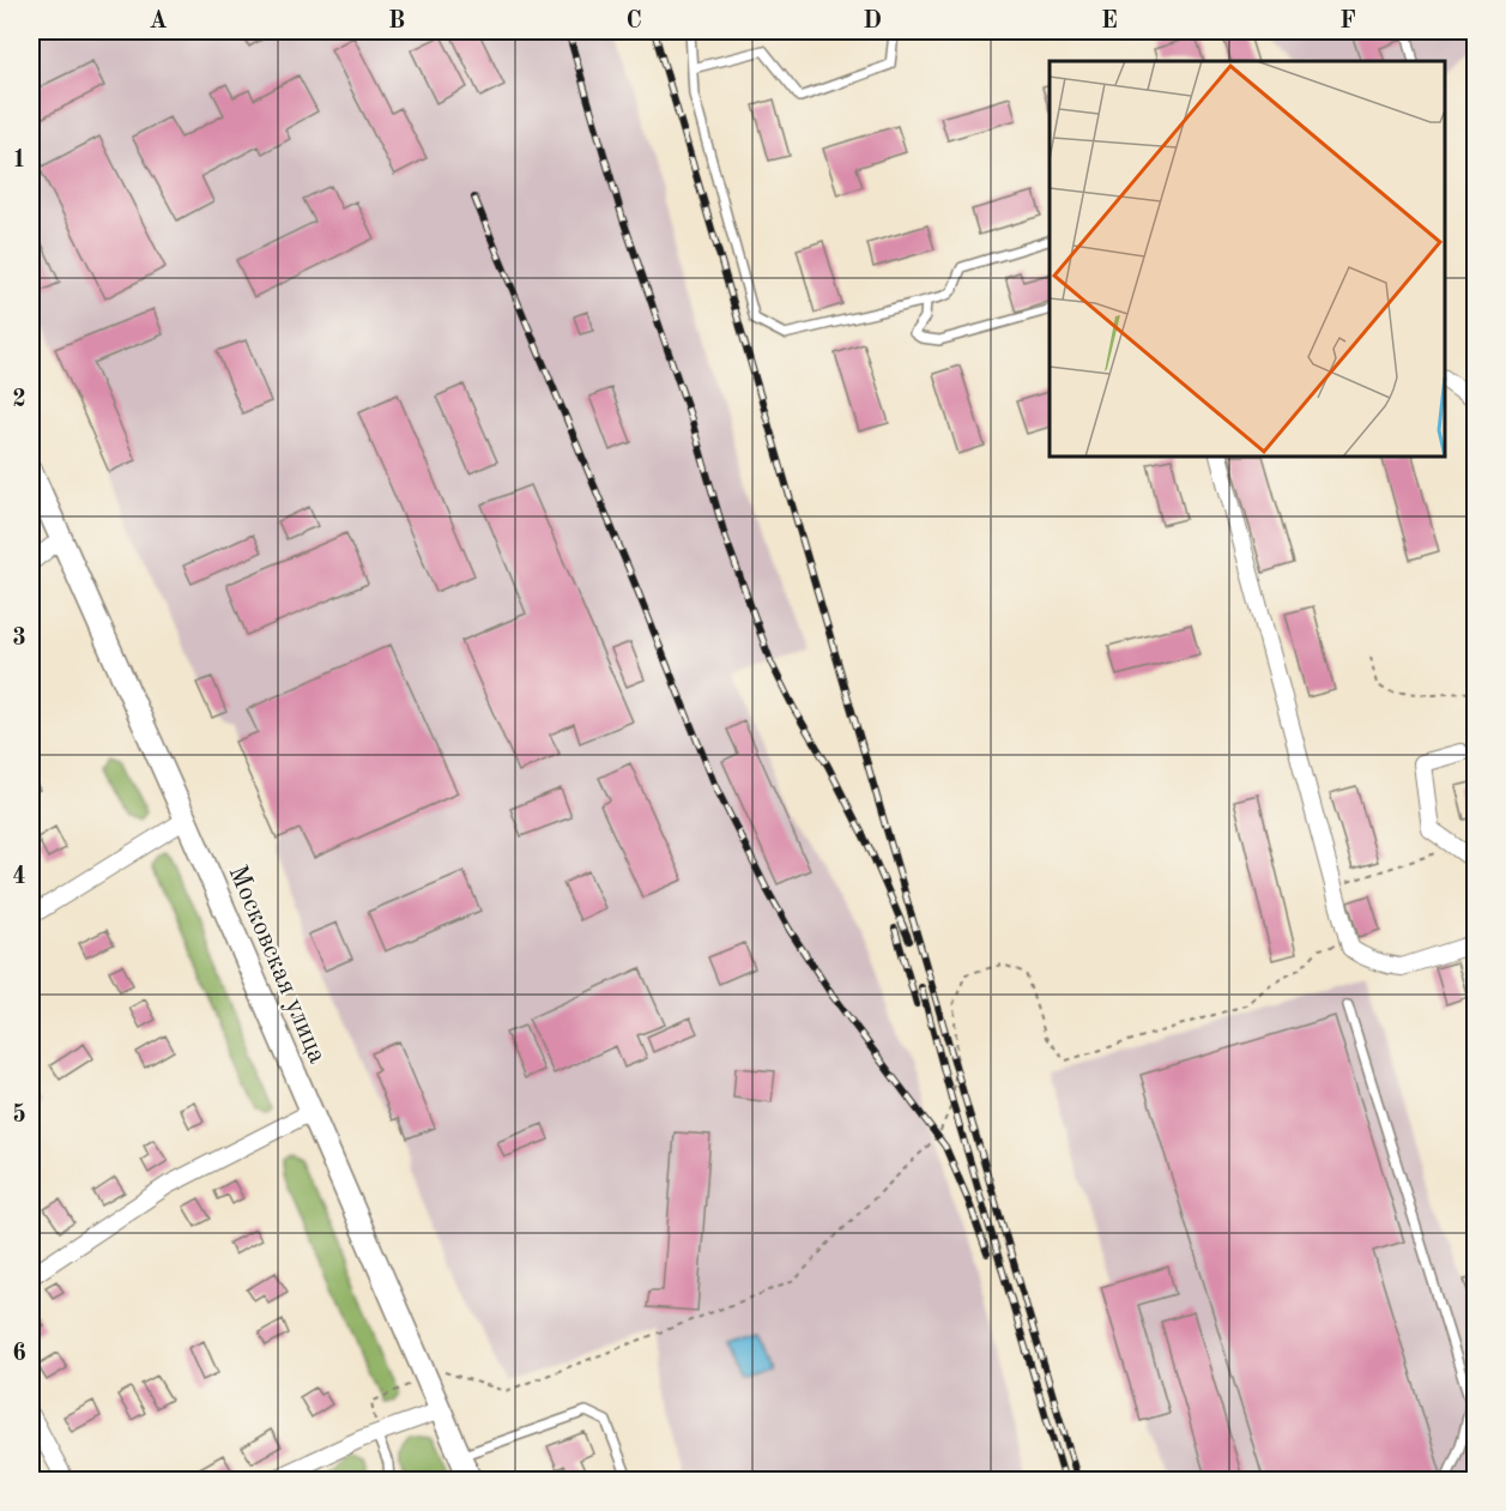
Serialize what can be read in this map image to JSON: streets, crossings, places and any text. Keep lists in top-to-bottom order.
{
  "streets": {
    "main road": ["Московская улица"]
  },
  "grid": {
    "columns": [
      "A",
      "B",
      "C",
      "D",
      "E",
      "F"
    ],
    "rows": [
      "1",
      "2",
      "3",
      "4",
      "5",
      "6"
    ]
  }
}
